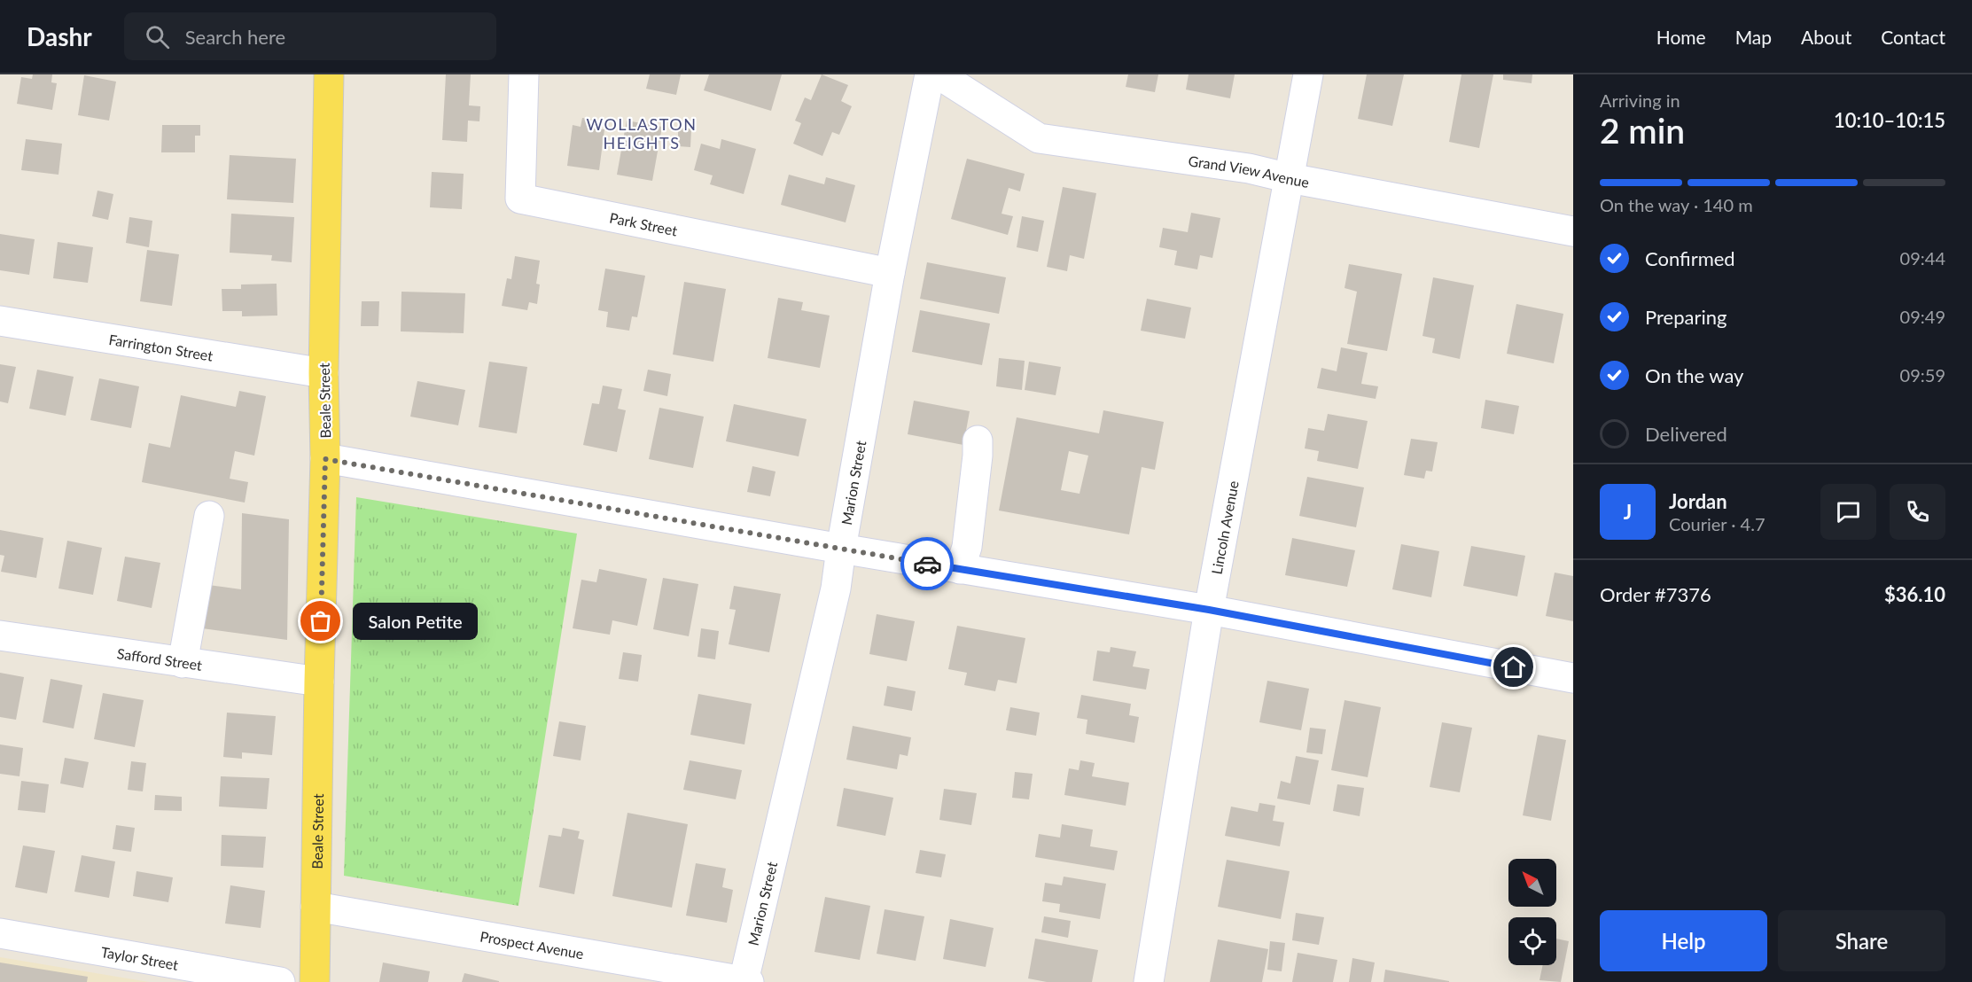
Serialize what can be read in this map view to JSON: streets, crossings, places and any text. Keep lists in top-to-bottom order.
{
  "streets": {
    "main road": ["Beale Street"],
    "street": [
      "Grand View Avenue",
      "Park Street",
      "Farrington Street",
      "Marion Street",
      "Lincoln Avenue",
      "Safford Street",
      "Prospect Avenue",
      "Taylor Street"
    ]
  },
  "crossings": [
    ["Grand View Avenue", "Lincoln Avenue"],
    ["Park Street", "Marion Street"],
    ["Farrington Street", "Beale Street"],
    ["Beale Street", "Safford Street"],
    ["Beale Street", "Prospect Avenue"],
    ["Marion Street", "Prospect Avenue"]
  ],
  "districts": ["WOLLASTON HEIGHTS"],
  "places": ["Salon Petite"],
  "north": "top left",
  "page": {
    "header": "Dashr",
    "search": "Search here",
    "nav": [
      "Home",
      "Map",
      "About",
      "Contact"
    ],
    "heading": ["2 min", "Arriving in", "10:10–10:15"],
    "panel": [
      "Jordan",
      "Courier · 4.7",
      "Order #7376",
      "$36.10"
    ],
    "bar": "On the way · 140 m",
    "list": [
      ["Confirmed", "09:44"],
      ["Preparing", "09:49"],
      ["On the way", "09:59"],
      "Delivered"
    ],
    "round": "J",
    "bubble": "Salon Petite",
    "buttons": ["Help", "Share"]
  }
}
